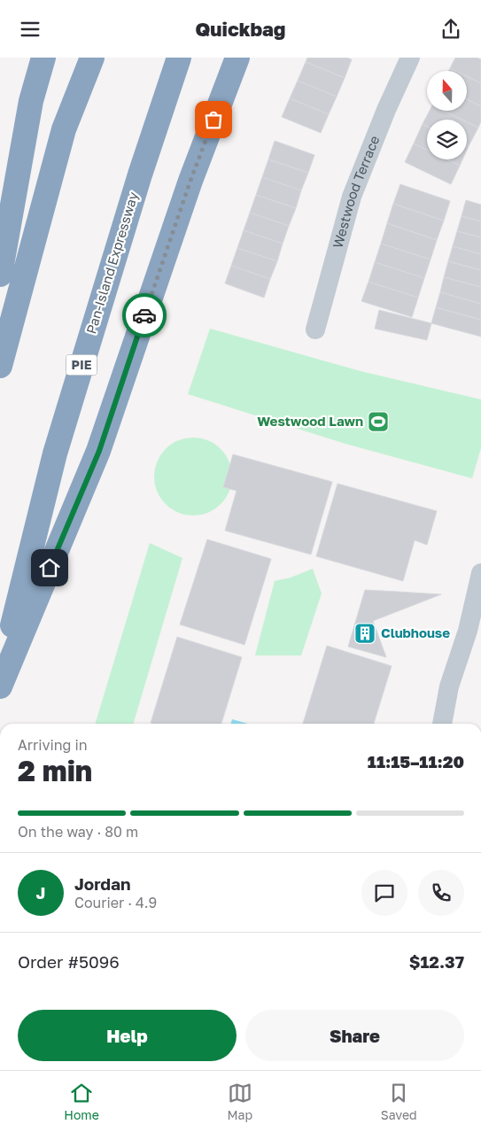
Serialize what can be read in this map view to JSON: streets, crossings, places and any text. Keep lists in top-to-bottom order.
{
  "streets": {
    "highway": ["Pan-Island Expressway", "PIE"],
    "street": ["Westwood Terrace"]
  },
  "places": {
    "sports": ["Westwood Lawn"],
    "building": ["Clubhouse"]
  },
  "north": "top",
  "page": {
    "header": "Quickbag",
    "heading": ["2 min", "Arriving in", "11:15–11:20"],
    "panel": [
      "Jordan",
      "Courier · 4.9",
      "Order #5096",
      "$12.37"
    ],
    "bar": "On the way · 80 m",
    "round": "J",
    "buttons": ["Help", "Share"],
    "tabs": ["Home", "Map", "Saved"]
  }
}
